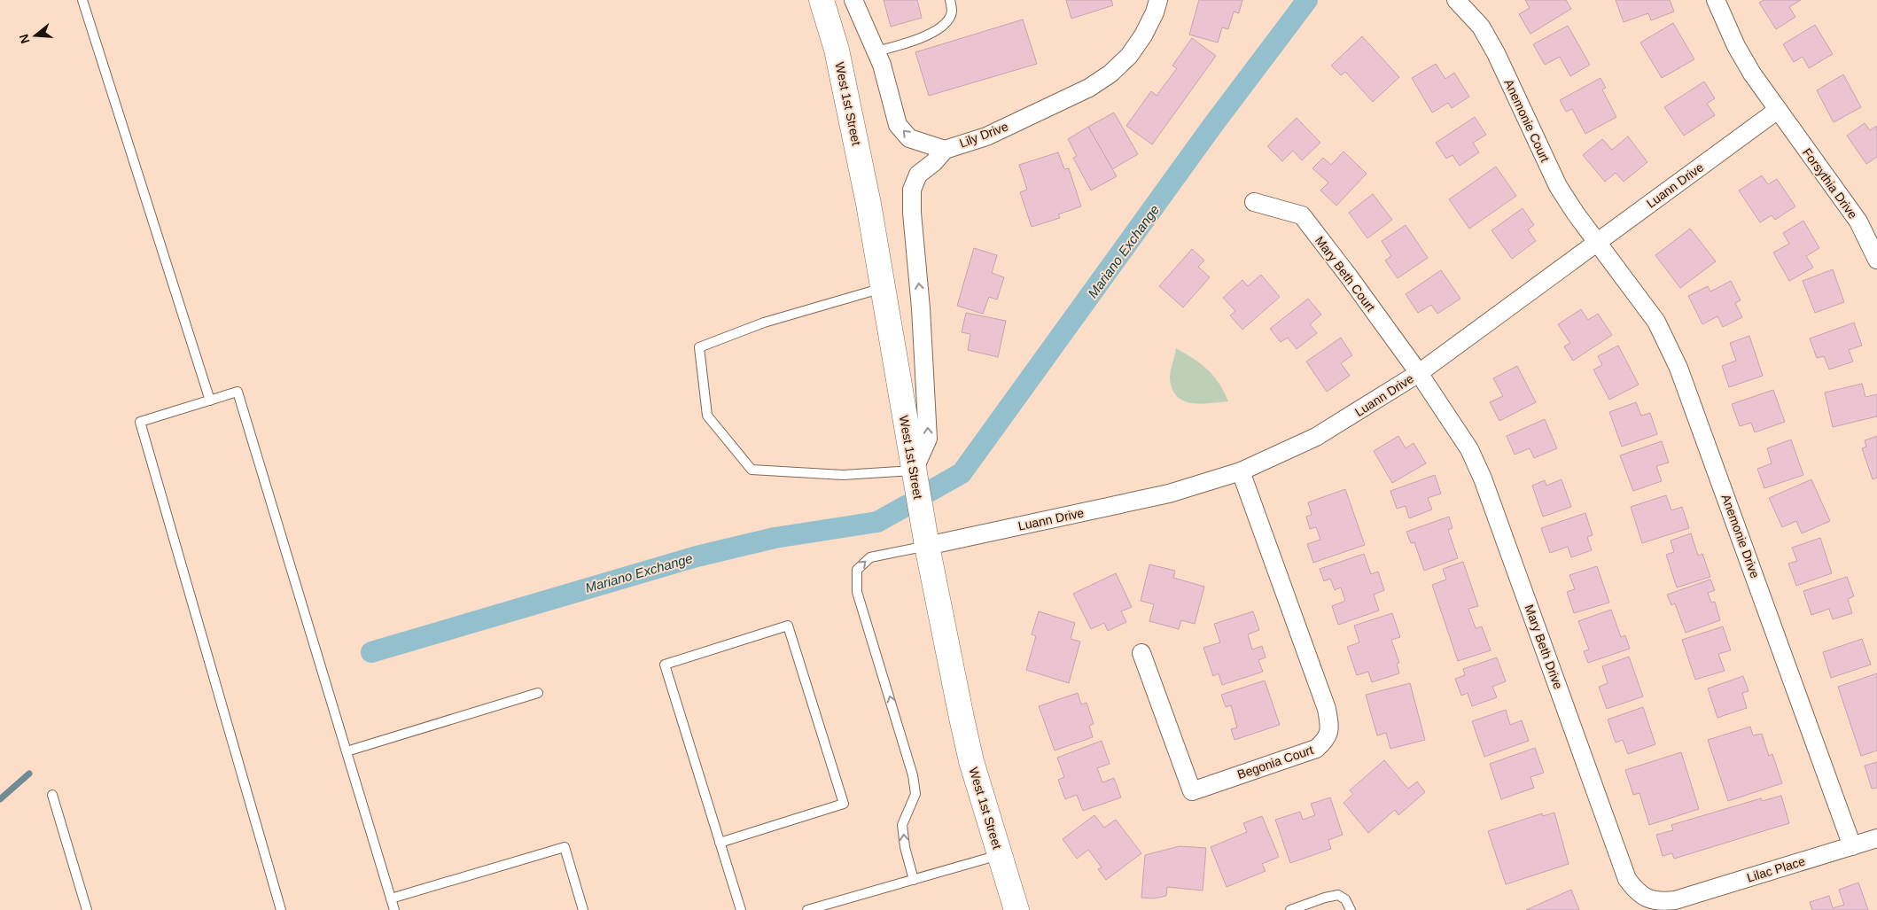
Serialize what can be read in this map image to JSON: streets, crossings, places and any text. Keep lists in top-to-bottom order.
{
  "streets": {
    "main road": ["West 1st Street"],
    "street": [
      "Anemonie Court",
      "Lily Drive",
      "Forsythia Drive",
      "Luann Drive",
      "Mary Beth Court",
      "Anemonie Drive",
      "Mary Beth Drive",
      "Begonia Court",
      "Lilac Place"
    ]
  },
  "crossings": [
    ["West 1st Street", "Luann Drive"],
    ["Anemonie Court", "Luann Drive"],
    ["Anemonie Court", "Anemonie Drive"],
    ["Forsythia Drive", "Luann Drive"],
    ["Luann Drive", "Mary Beth Court"],
    ["Luann Drive", "Anemonie Drive"],
    ["Luann Drive", "Mary Beth Drive"],
    ["Luann Drive", "Begonia Court"],
    ["Mary Beth Court", "Mary Beth Drive"],
    ["Anemonie Drive", "Lilac Place"],
    ["Mary Beth Drive", "Lilac Place"]
  ],
  "water": ["Mariano Exchange"],
  "north": "left"
}
